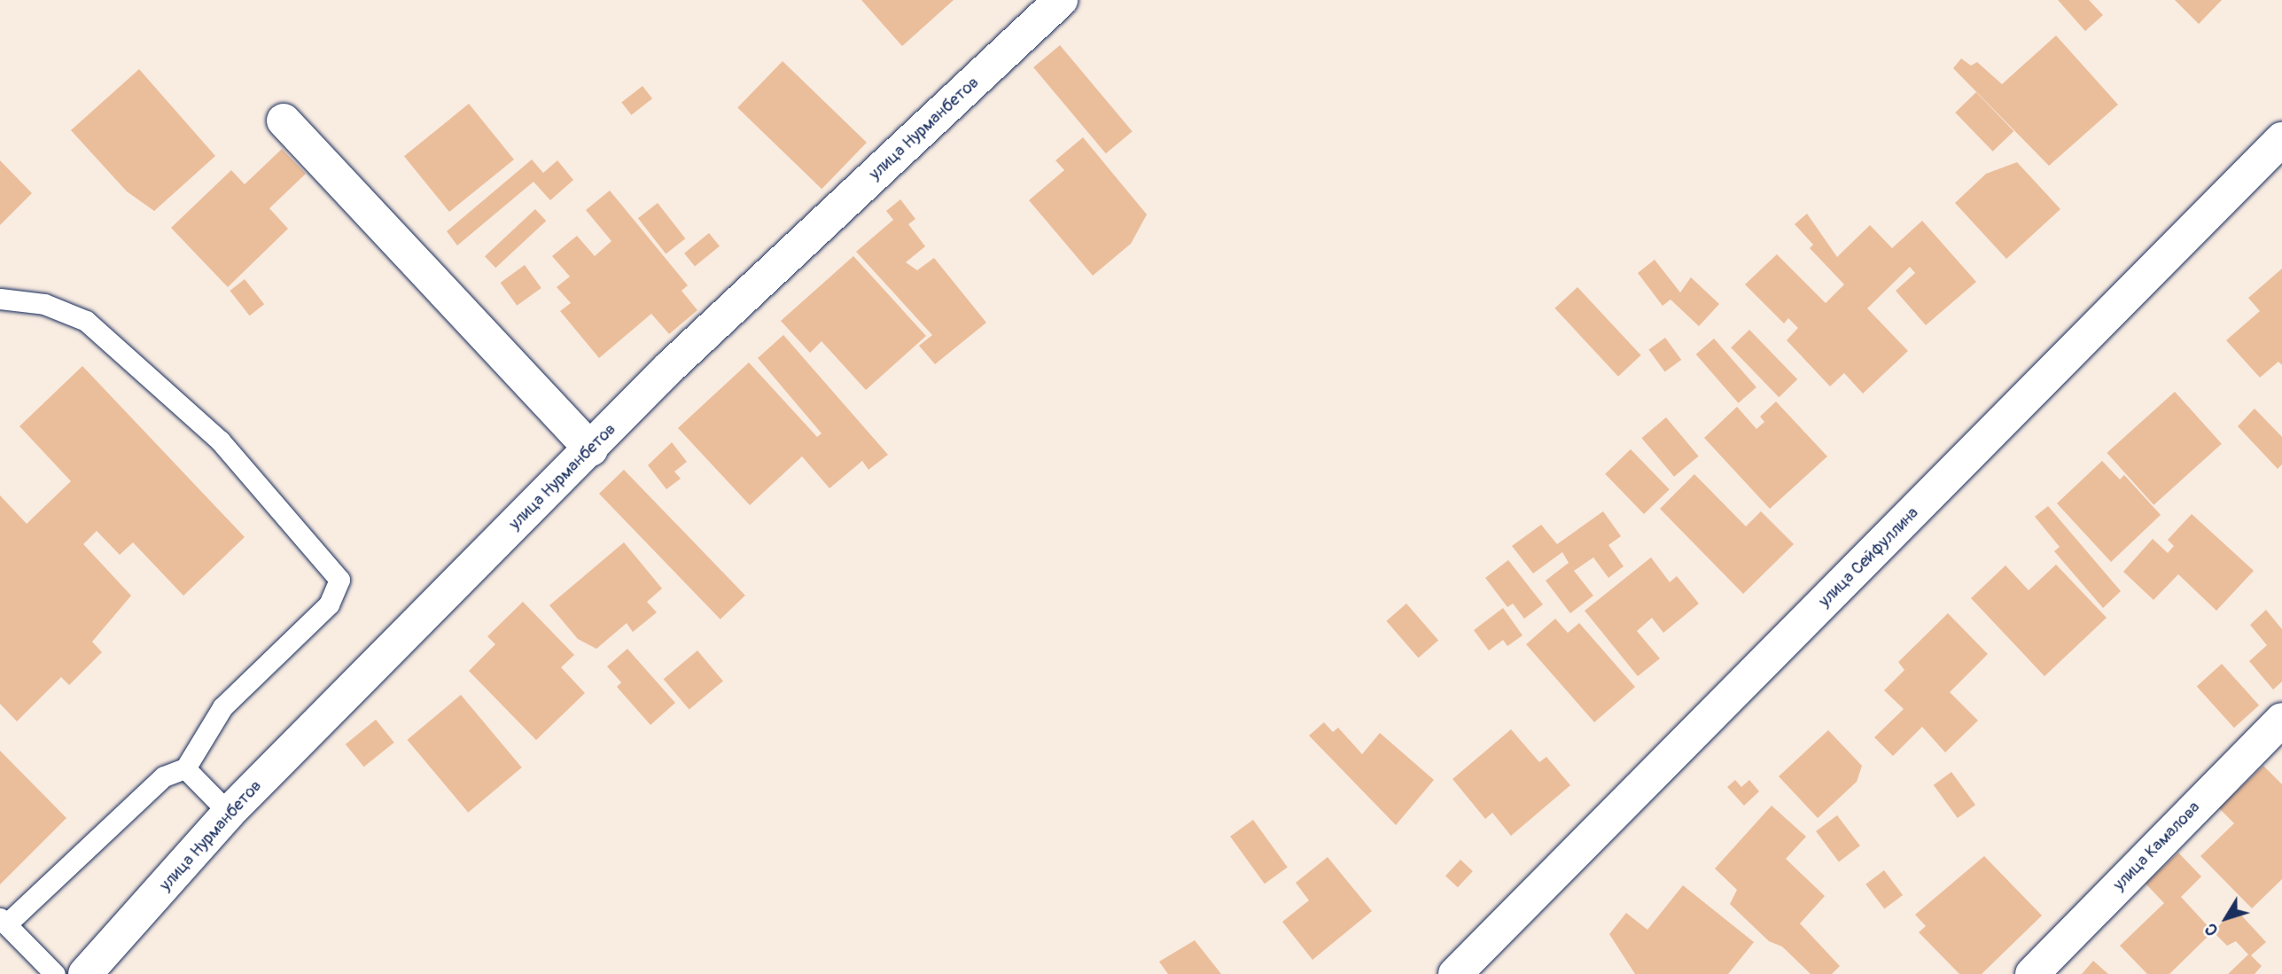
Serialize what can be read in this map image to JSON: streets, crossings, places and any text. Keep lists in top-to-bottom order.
{
  "streets": {
    "street": ["улица Нурманбетов", "улица Сейфуллина", "улица Камалова"]
  },
  "north": "bottom left"
}
